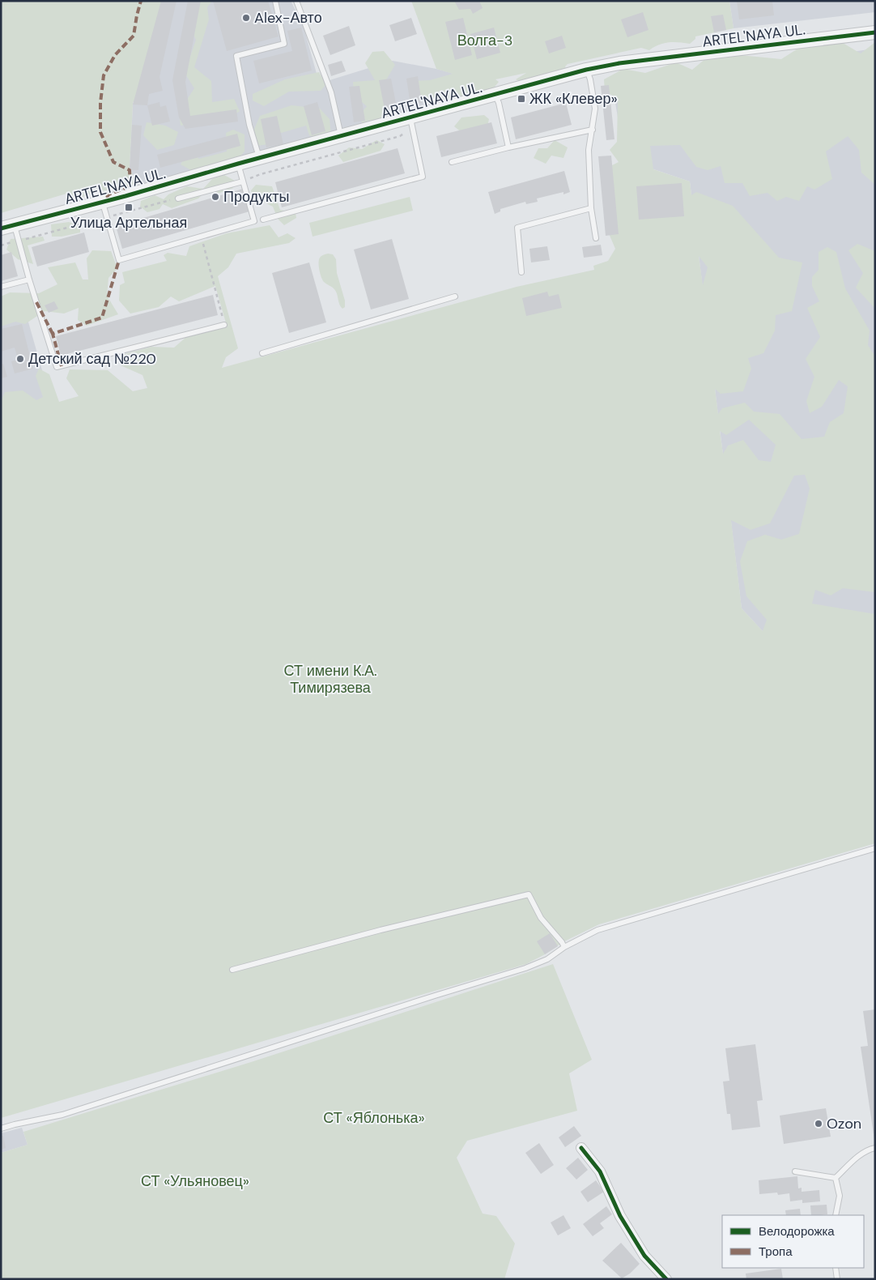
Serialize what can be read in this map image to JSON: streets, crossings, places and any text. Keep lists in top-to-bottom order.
{
  "streets": {
    "street": ["ARTEL'NAYA UL."]
  },
  "parks": [
    "Волга-3",
    "СТ имени К.А. Тимирязева",
    "СТ «Яблонька»",
    "СТ «Ульяновец»"
  ],
  "places": {
    "other": [
      "Alex-Авто",
      "Продукты",
      "Детский сад №220",
      "Ozon"
    ],
    "transit": ["ЖК «Клевер»", "Улица Артельная"]
  },
  "legend": ["Велодорожка", "Тропа"]
}
